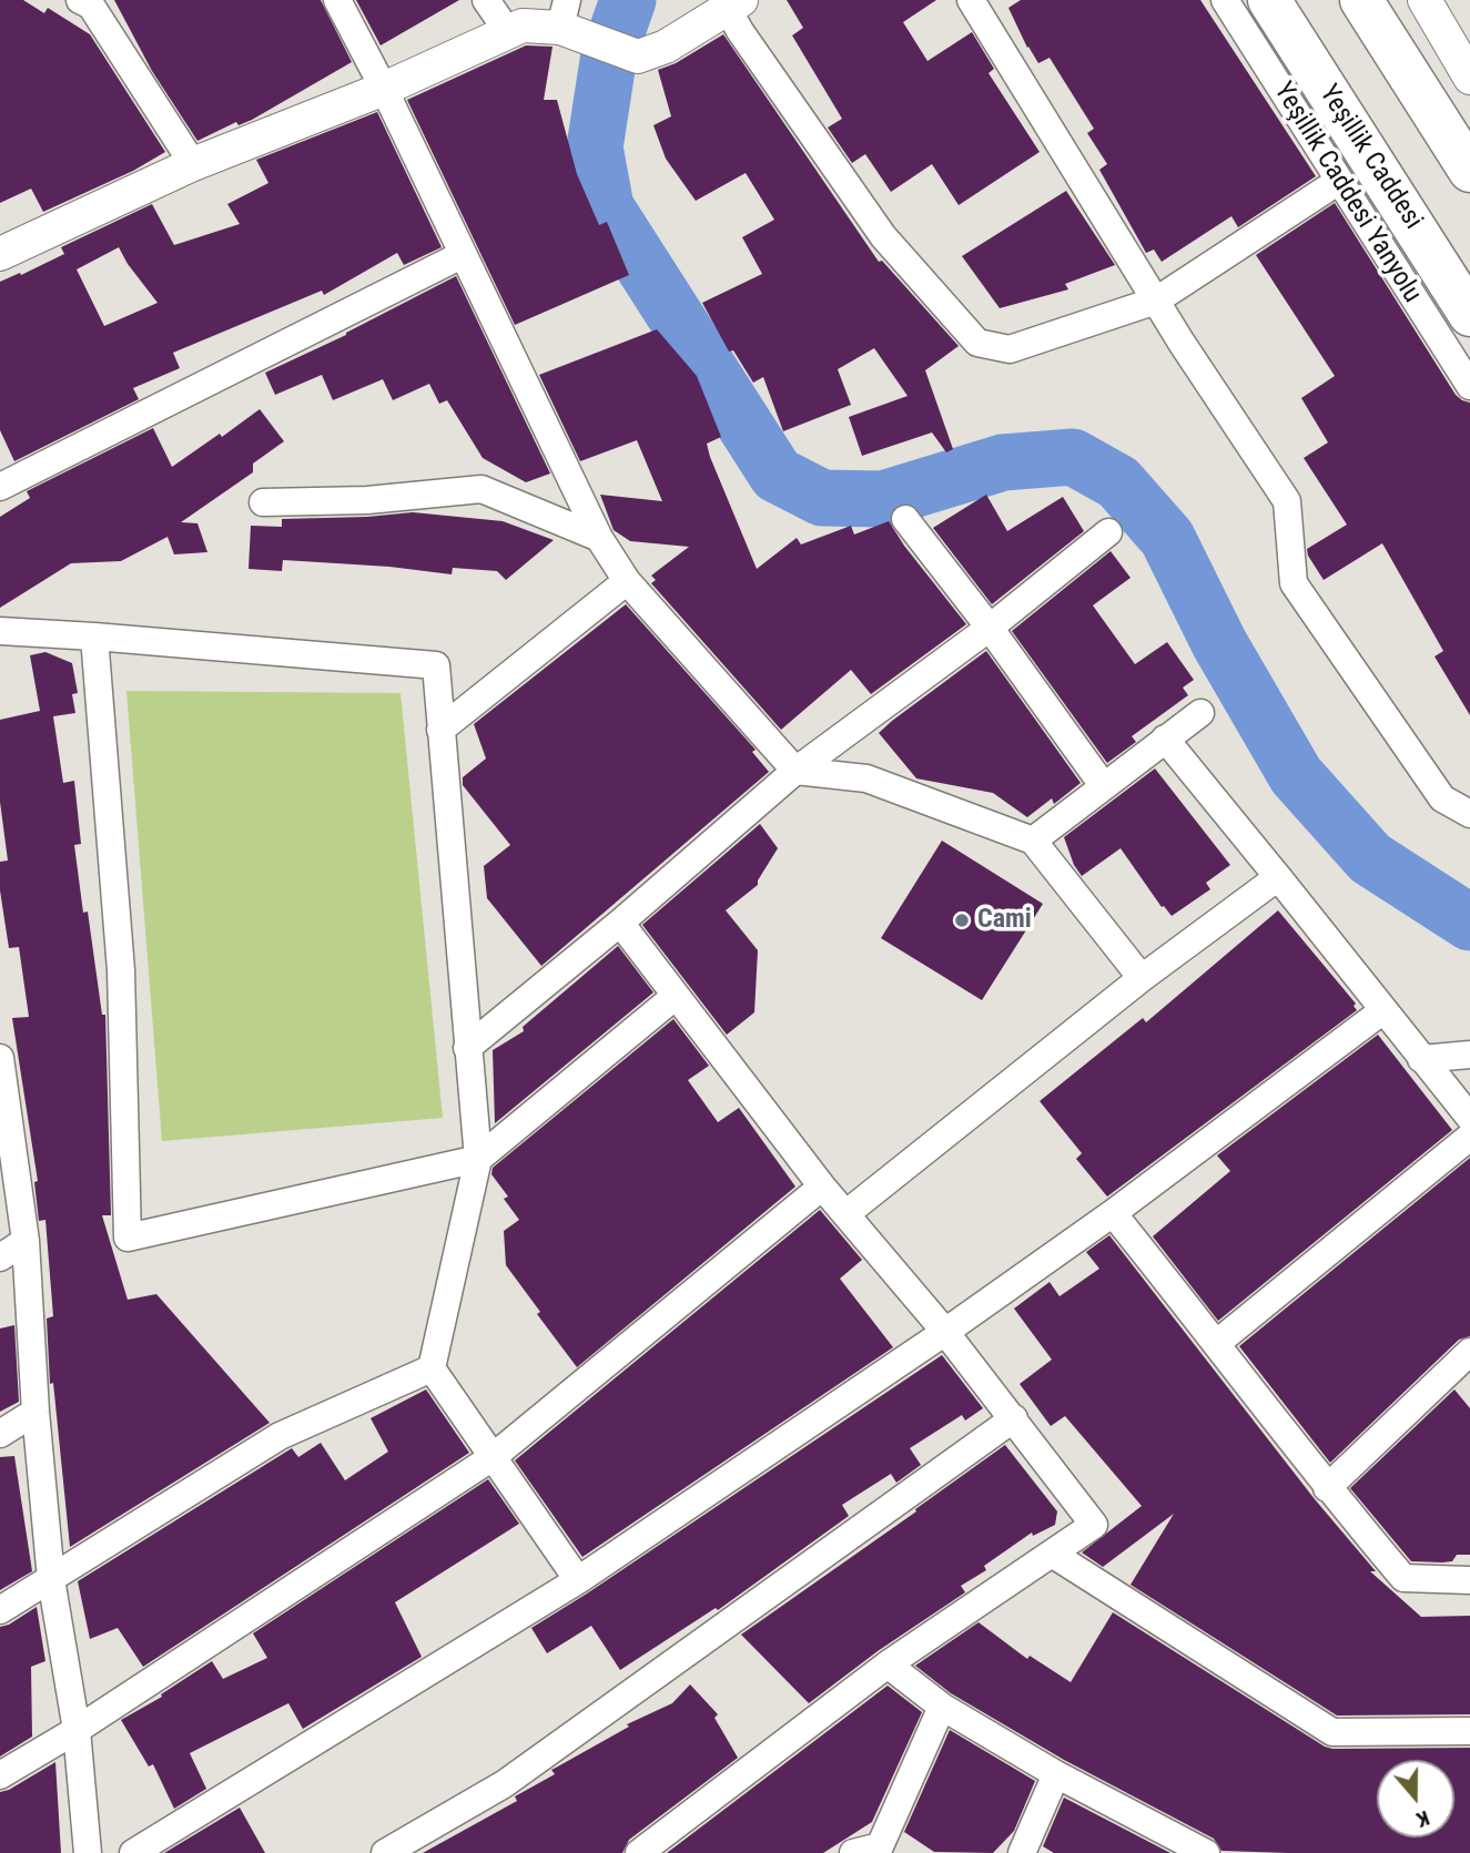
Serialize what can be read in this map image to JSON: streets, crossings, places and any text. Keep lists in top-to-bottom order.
{
  "streets": {
    "highway": ["Yeşillik Caddesi"],
    "street": ["Yeşillik Caddesi Yanyolu"]
  },
  "places": ["Cami"],
  "north": "bottom"
}
